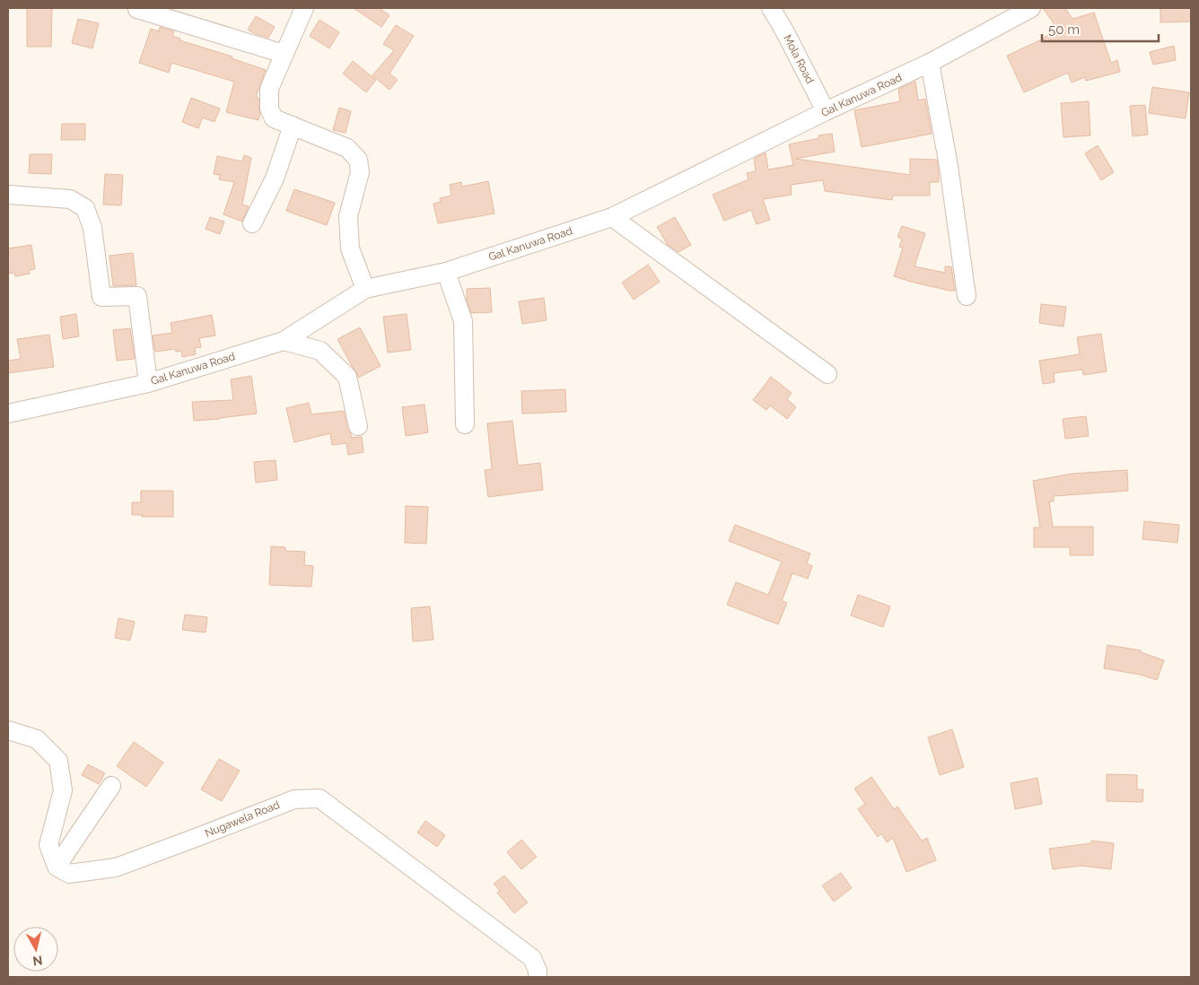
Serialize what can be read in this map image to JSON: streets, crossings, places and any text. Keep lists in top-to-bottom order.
{
  "streets": {
    "street": ["Mola Road", "Gal Kanuwa Road", "Nugawela Road"]
  },
  "crossings": [
    ["Mola Road", "Gal Kanuwa Road"]
  ],
  "scale_bar": "50 m",
  "north": "bottom"
}
